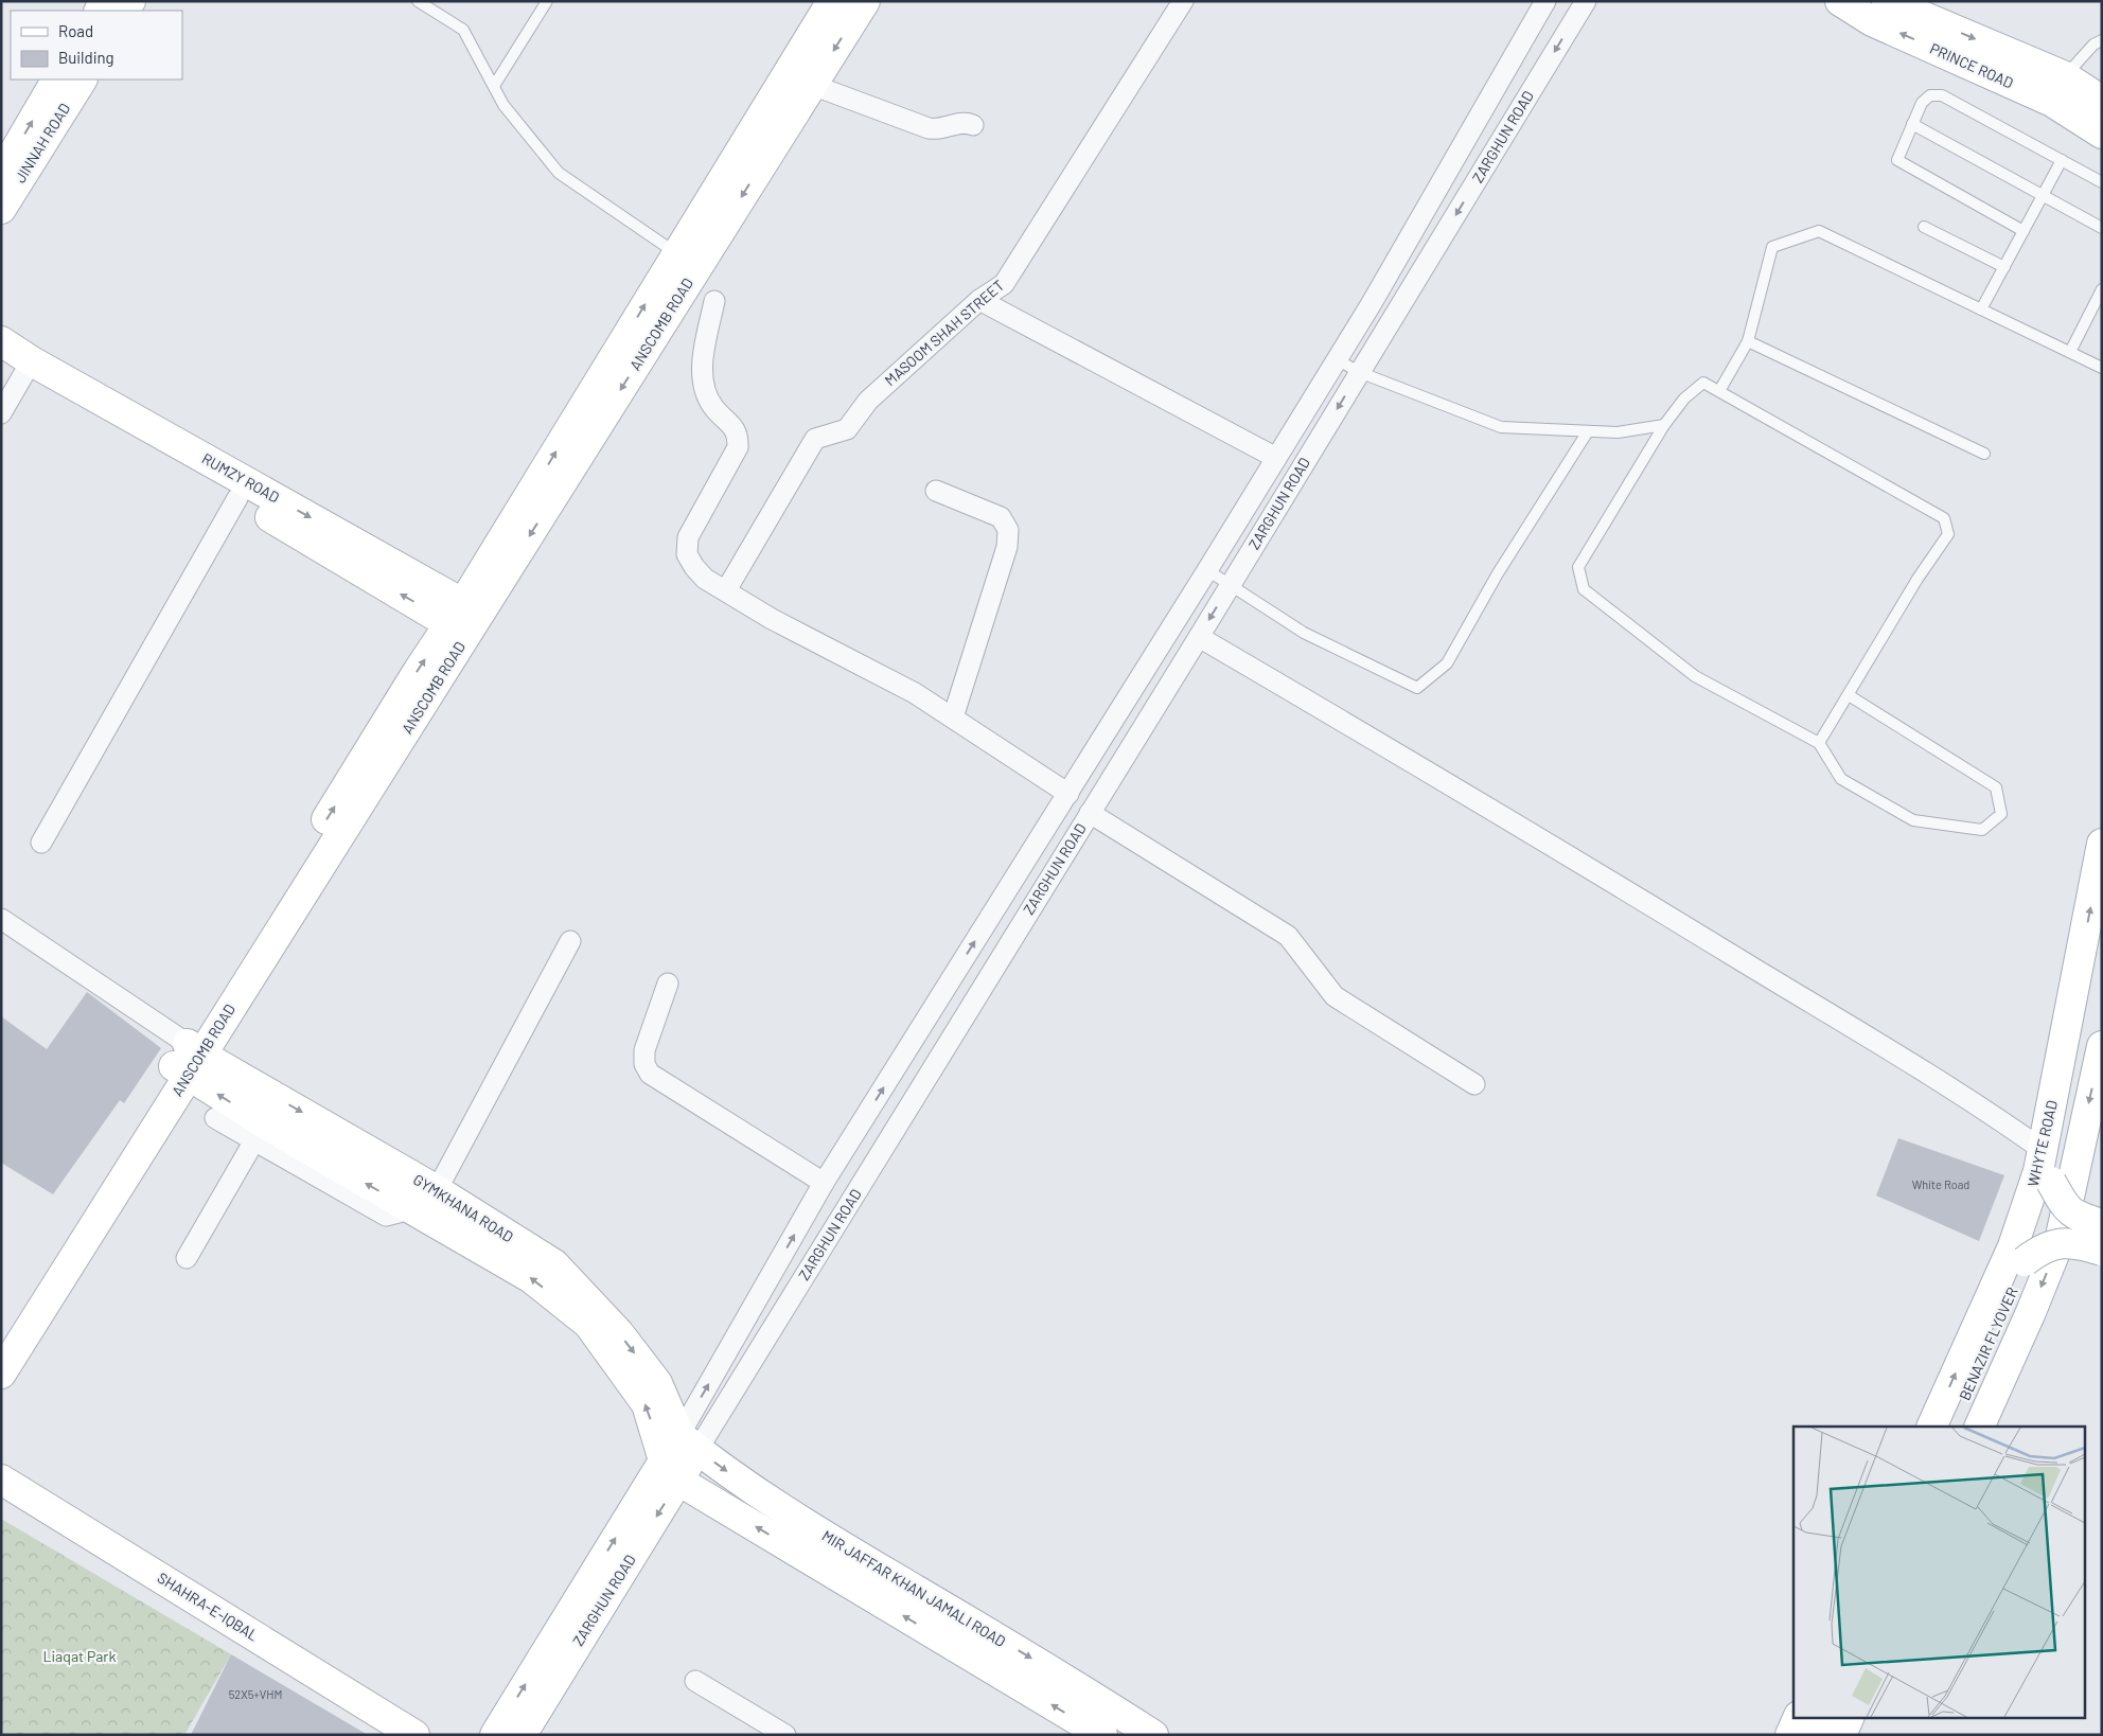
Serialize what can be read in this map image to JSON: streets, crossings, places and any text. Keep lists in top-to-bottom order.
{
  "streets": {
    "street": [
      "PRINCE ROAD",
      "ZARGHUN ROAD",
      "JINNAH ROAD",
      "ANSCOMB ROAD",
      "MASOOM SHAH STREET",
      "RUMZY ROAD",
      "WHYTE ROAD",
      "GYMKHANA ROAD",
      "BENAZIR FLYOVER",
      "MIR JAFFAR KHAN JAMALI ROAD",
      "SHAHRA-E-IQBAL"
    ]
  },
  "crossings": [
    ["ZARGHUN ROAD", "GYMKHANA ROAD"],
    ["ZARGHUN ROAD", "MIR JAFFAR KHAN JAMALI ROAD"],
    ["ANSCOMB ROAD", "RUMZY ROAD"],
    ["ANSCOMB ROAD", "GYMKHANA ROAD"],
    ["GYMKHANA ROAD", "MIR JAFFAR KHAN JAMALI ROAD"]
  ],
  "parks": ["Liaqat Park"],
  "house_numbers": ["White Road", "52X5+VHM"],
  "legend": ["Road", "Building"]
}
